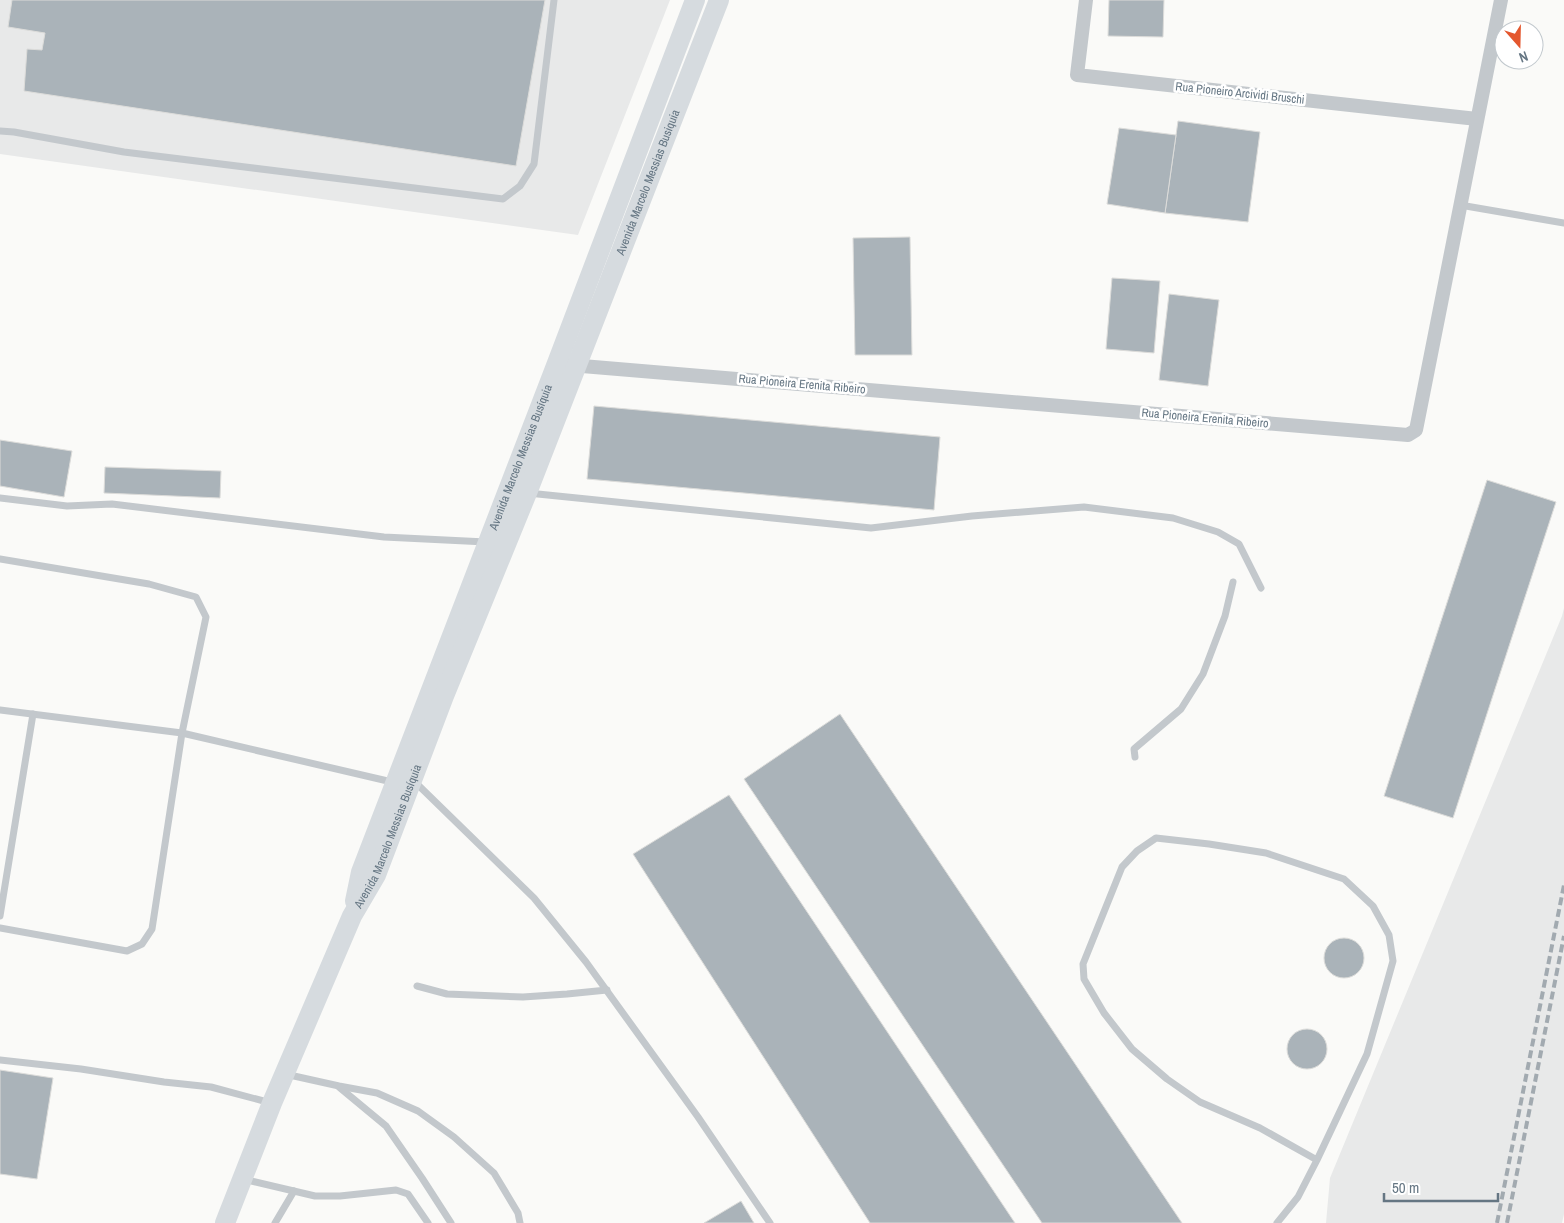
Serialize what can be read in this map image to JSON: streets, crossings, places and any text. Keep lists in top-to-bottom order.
{
  "streets": {
    "street": [
      "Rua Pioneiro Arcividi Bruschi",
      "Avenida Marcelo Messias Busiquia",
      "Rua Pioneira Erenita Ribeiro",
      "Avenida Marcelo Messias Busíquia"
    ]
  },
  "crossings": [
    ["Rua Pioneiro Arcividi Bruschi", "Rua Pioneira Erenita Ribeiro"],
    ["Avenida Marcelo Messias Busiquia", "Rua Pioneira Erenita Ribeiro"],
    ["Avenida Marcelo Messias Busiquia", "Avenida Marcelo Messias Busíquia"],
    ["Rua Pioneira Erenita Ribeiro", "Avenida Marcelo Messias Busíquia"]
  ],
  "scale_bar": "50 m",
  "north": "bottom"
}
